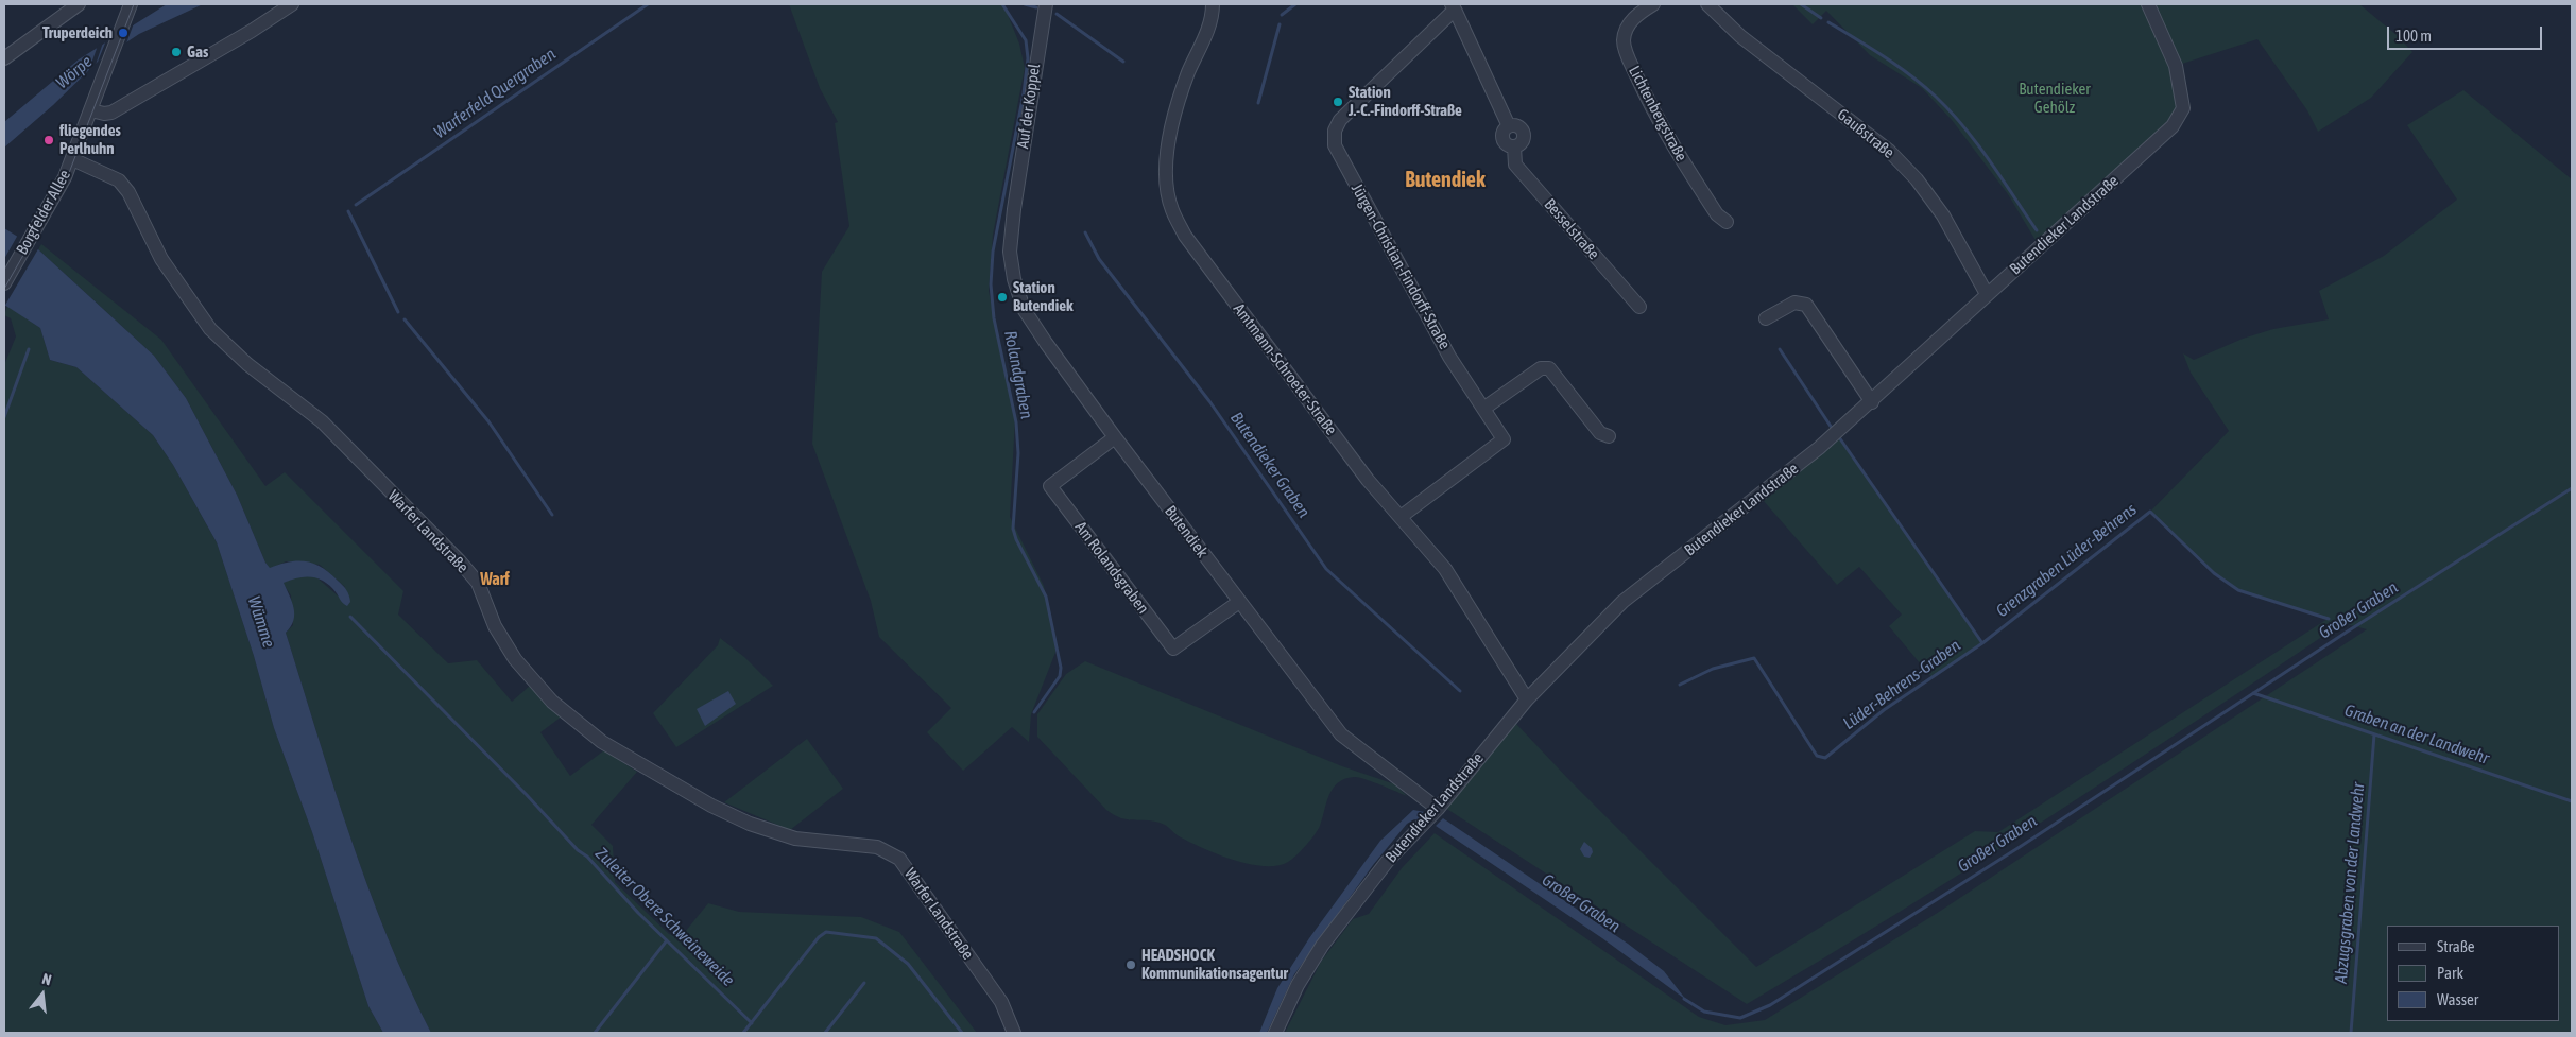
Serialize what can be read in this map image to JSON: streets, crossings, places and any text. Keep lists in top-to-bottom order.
{
  "streets": {
    "street": [
      "Auf der Koppel",
      "Lichtenbergstraße",
      "Gaußstraße",
      "Borgfelder Allee",
      "Butendieker Landstraße",
      "Besselstraße",
      "Jürgen-Christian-Findorff-Straße",
      "Amtmann-Schroeter-Straße",
      "Warfer Landstraße",
      "Butendiek",
      "Am Rolandsgraben"
    ]
  },
  "crossings": [
    ["Auf der Koppel", "Butendiek"],
    ["Gaußstraße", "Butendieker Landstraße"],
    ["Borgfelder Allee", "Warfer Landstraße"],
    ["Butendieker Landstraße", "Amtmann-Schroeter-Straße"],
    ["Butendieker Landstraße", "Butendiek"],
    ["Besselstraße", "Jürgen-Christian-Findorff-Straße"],
    ["Jürgen-Christian-Findorff-Straße", "Amtmann-Schroeter-Straße"],
    ["Butendiek", "Am Rolandsgraben"]
  ],
  "districts": ["Butendiek", "Warf"],
  "water": [
    "Wörpe",
    "Warferfeld Quergraben",
    "Rolandgraben",
    "Butendieker Graben",
    "Grenzgraben Lüder-Behrens",
    "Großer Graben",
    "Wümme",
    "Lüder-Behrens-Graben",
    "Graben an der Landwehr",
    "Abzugsgraben von der Landwehr",
    "Zuleiter Obere Schweineweide"
  ],
  "parks": ["Butendieker Gehölz"],
  "places": [
    "Truperdeich",
    "Gas",
    "Station J.-C.-Findorff-Straße",
    "fliegendes Perlhuhn",
    "Station Butendiek",
    "HEADSHOCK Kommunikationsagentur"
  ],
  "legend": ["Straße", "Park", "Wasser"],
  "scale_bar": "100 m",
  "north": "top"
}
